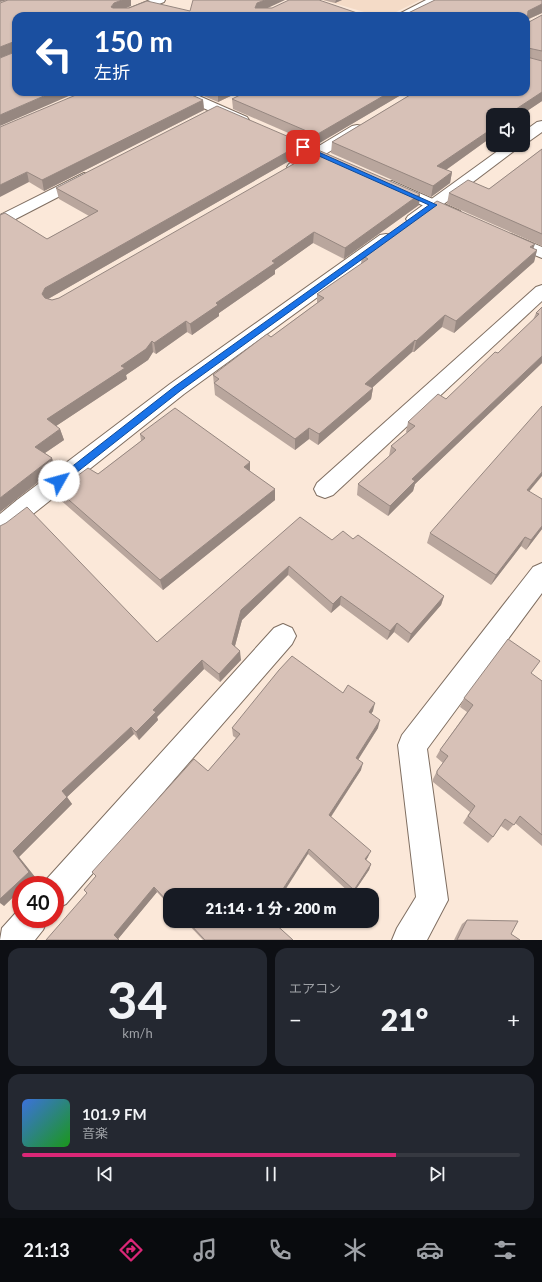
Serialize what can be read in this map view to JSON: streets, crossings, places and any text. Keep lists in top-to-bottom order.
{
  "page": {
    "turn": ["150 m", "左折"],
    "limit": "40",
    "trip": "21:14 · 1 分 · 200 m",
    "tile": [
      ["34", "km/h"],
      "エアコン"
    ],
    "heat": ["−", "21°", "+"],
    "song": ["101.9 FM", "音楽"],
    "tabs": "21:13"
  }
}
